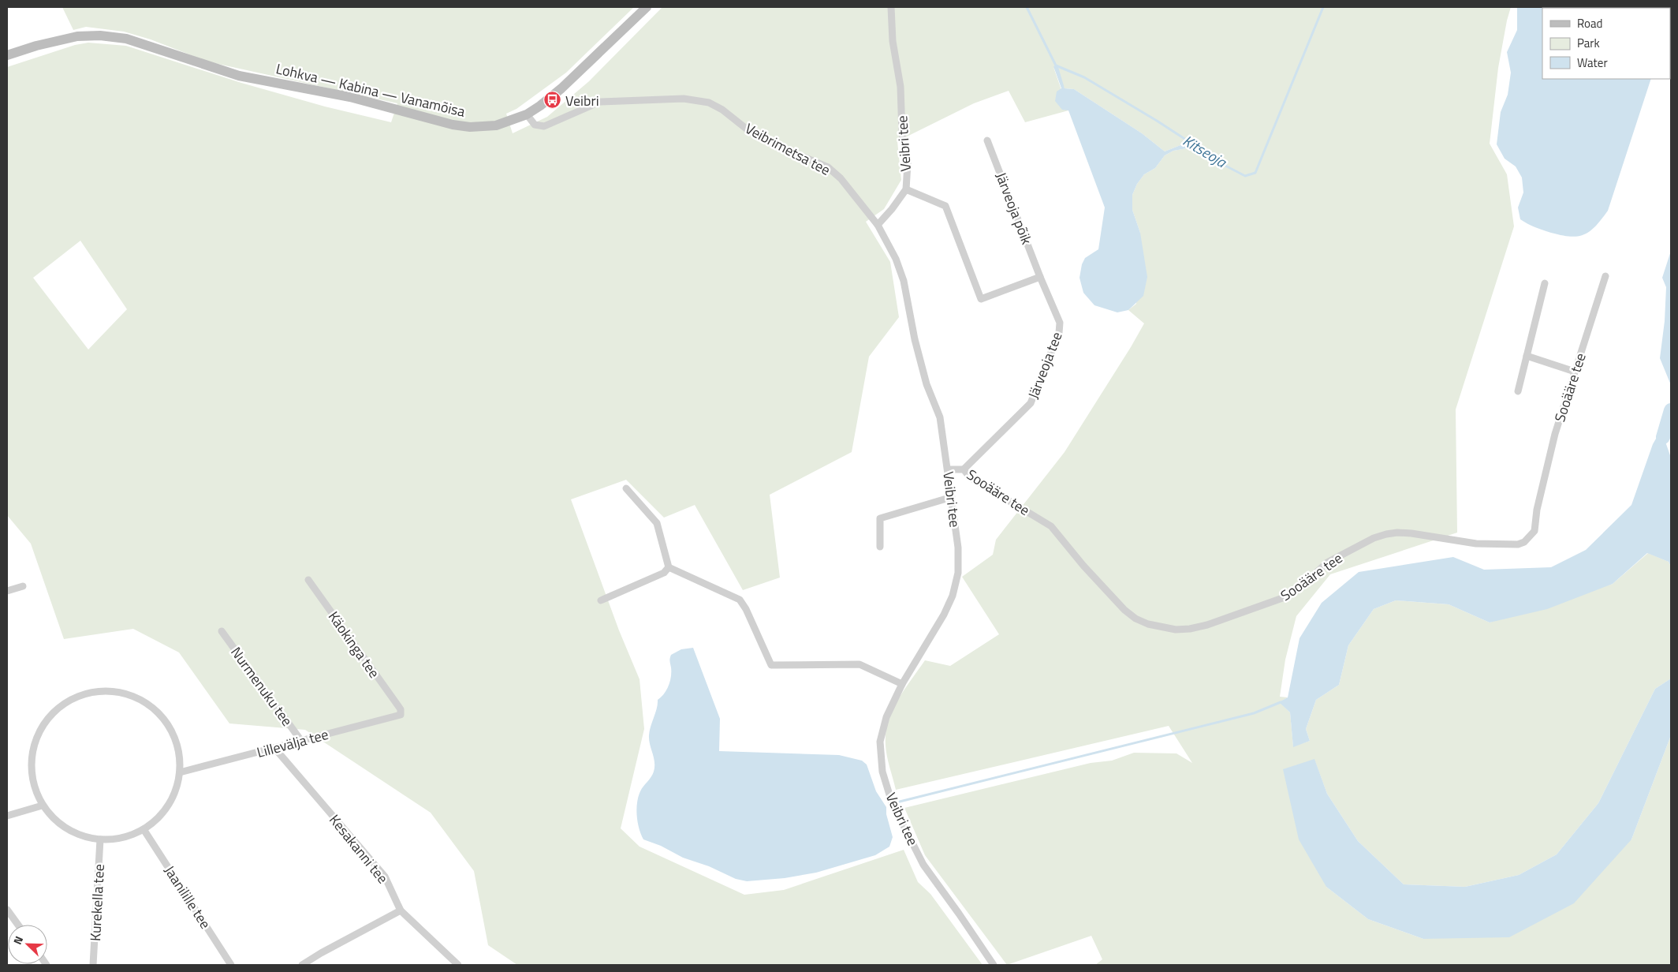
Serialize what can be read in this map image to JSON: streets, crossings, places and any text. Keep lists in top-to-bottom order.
{
  "streets": {
    "street": [
      "Lohkva — Kabina — Vanamõisa",
      "Veibri tee",
      "Veibrimetsa tee",
      "Järveoja põik",
      "Järveoja tee",
      "Sooääre tee",
      "Käokinga tee",
      "Nurmenuku tee",
      "Lillevälja tee",
      "Kesakanni tee",
      "Jaanilille tee",
      "Kurekella tee"
    ]
  },
  "crossings": [
    ["Lohkva — Kabina — Vanamõisa", "Veibrimetsa tee"],
    ["Veibri tee", "Veibrimetsa tee"],
    ["Veibri tee", "Sooääre tee"],
    ["Järveoja põik", "Järveoja tee"],
    ["Järveoja tee", "Sooääre tee"],
    ["Käokinga tee", "Lillevälja tee"],
    ["Nurmenuku tee", "Lillevälja tee"],
    ["Lillevälja tee", "Kesakanni tee"]
  ],
  "water": ["Kitseoja"],
  "places": {
    "bus stop": ["Veibri"]
  },
  "legend": ["Road", "Park", "Water"],
  "north": "top left"
}
